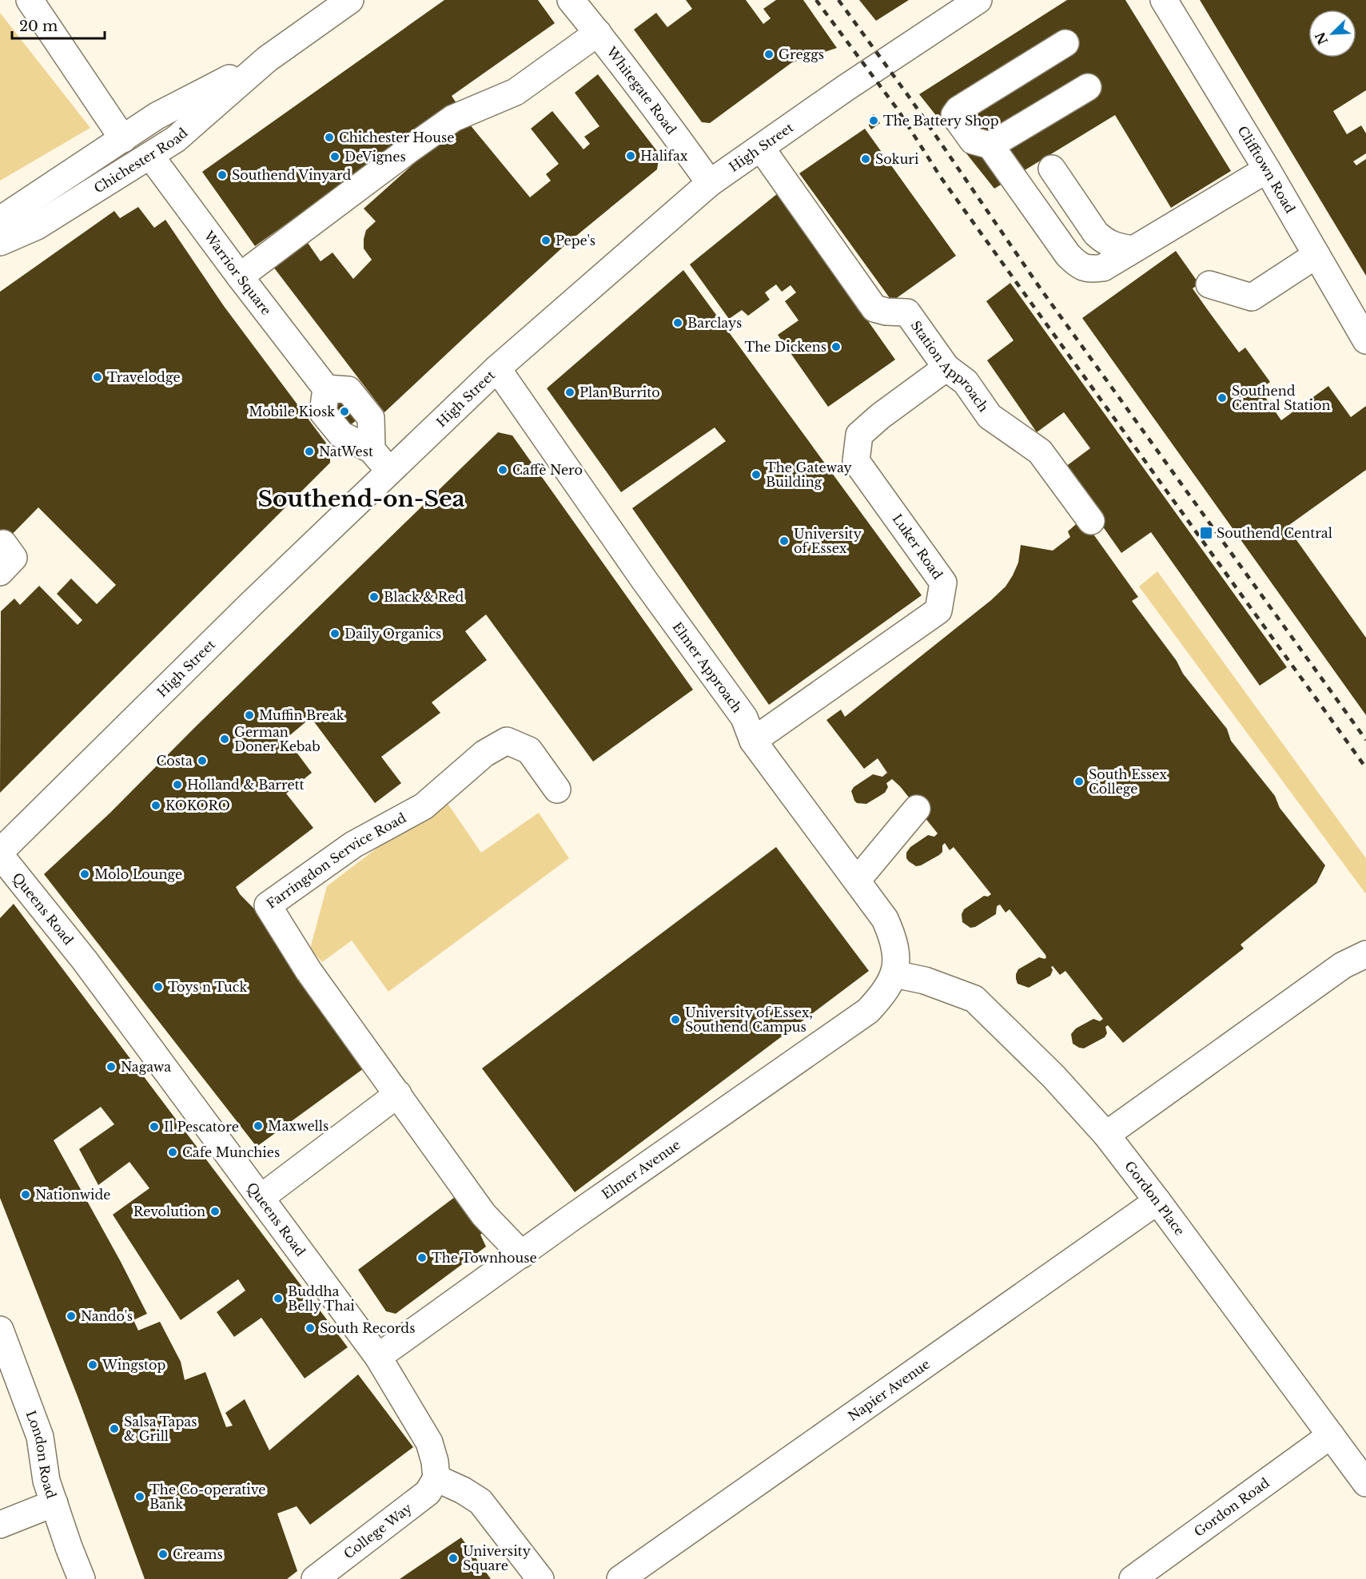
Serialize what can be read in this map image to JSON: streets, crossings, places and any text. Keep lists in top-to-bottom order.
{
  "streets": {
    "street": [
      "Whitegate Road",
      "High Street",
      "Chichester Road",
      "Clifftown Road",
      "Warrior Square",
      "Station Approach",
      "Luker Road",
      "Elmer Approach",
      "Farringdon Service Road",
      "Queens Road",
      "Elmer Avenue",
      "Gordon Place",
      "Napier Avenue",
      "London Road",
      "Gordon Road",
      "College Way"
    ]
  },
  "crossings": [
    ["Whitegate Road", "High Street"],
    ["High Street", "Station Approach"],
    ["High Street", "Elmer Approach"],
    ["High Street", "Queens Road"],
    ["Chichester Road", "Warrior Square"],
    ["Station Approach", "Luker Road"],
    ["Luker Road", "Elmer Approach"],
    ["Elmer Approach", "Elmer Avenue"],
    ["Elmer Approach", "Gordon Place"],
    ["Farringdon Service Road", "Elmer Avenue"],
    ["Queens Road", "Elmer Avenue"],
    ["Queens Road", "College Way"],
    ["Elmer Avenue", "Gordon Place"],
    ["Gordon Place", "Napier Avenue"],
    ["Gordon Place", "Gordon Road"]
  ],
  "districts": ["Southend-on-Sea"],
  "places": {
    "other": [
      "Greggs",
      "The Battery Shop",
      "Chichester House",
      "Halifax",
      "DeVignes",
      "Sokuri",
      "Southend Vinyard",
      "Pepe's",
      "Barclays",
      "The Dickens",
      "Travelodge",
      "Plan Burrito",
      "Southend Central Station",
      "Mobile Kiosk",
      "NatWest",
      "Caffè Nero",
      "The Gateway Building",
      "University of Essex",
      "Black & Red",
      "Daily Organics",
      "Muffin Break",
      "German Doner Kebab",
      "Costa",
      "South Essex College",
      "Holland & Barrett",
      "KOKORO",
      "Molo Lounge",
      "Toys n Tuck",
      "University of Essex, Southend Campus",
      "Nagawa",
      "Maxwells",
      "Il Pescatore",
      "Cafe Munchies",
      "Nationwide",
      "Revolution",
      "The Townhouse",
      "Buddha Belly Thai",
      "Nando's",
      "South Records",
      "Wingstop",
      "Salsa Tapas & Grill",
      "The Co-operative Bank",
      "Creams",
      "University Square"
    ],
    "transit": ["Southend Central"]
  },
  "scale_bar": "20 m",
  "north": "bottom left"
}
